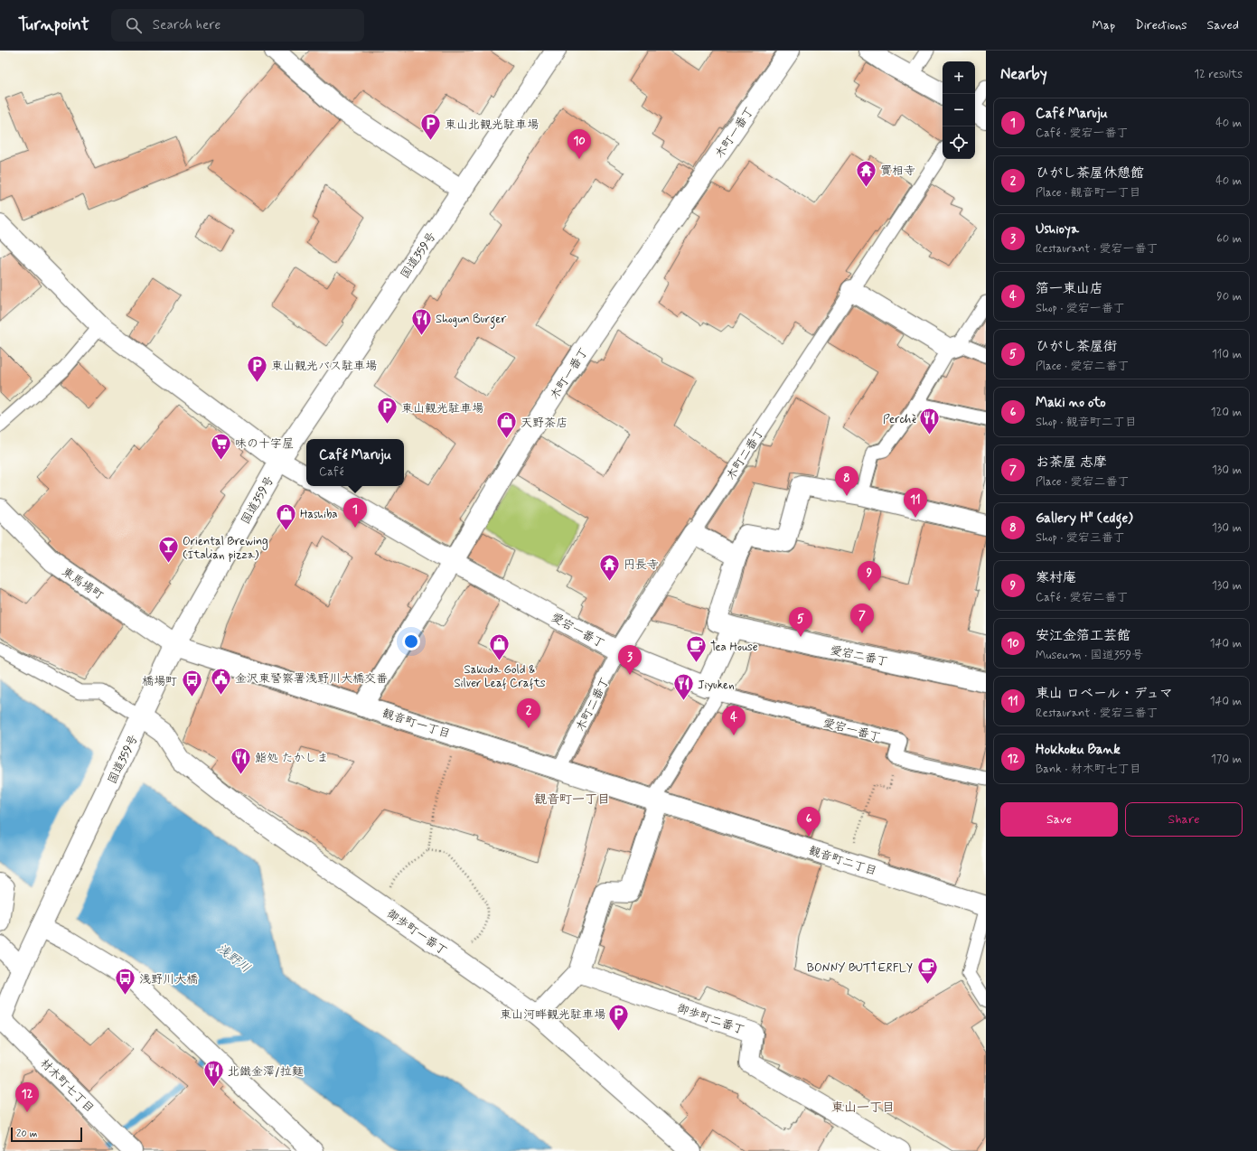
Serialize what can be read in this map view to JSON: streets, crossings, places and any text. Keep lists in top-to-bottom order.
{
  "streets": {
    "main road": [
      "木町一番丁",
      "国道359号",
      "木町二番丁",
      "東馬場町",
      "愛宕一番丁",
      "愛宕二番丁",
      "観音町一丁目",
      "観音町二丁目",
      "御歩町一番丁",
      "御歩町二番丁",
      "材木町七丁目"
    ]
  },
  "crossings": [
    ["木町一番丁", "愛宕一番丁"],
    ["木町一番丁", "観音町一丁目"],
    ["国道359号", "東馬場町"],
    ["国道359号", "観音町一丁目"],
    ["国道359号", "御歩町一番丁"],
    ["国道359号", "材木町七丁目"],
    ["木町二番丁", "愛宕一番丁"],
    ["木町二番丁", "観音町一丁目"],
    ["東馬場町", "観音町一丁目"],
    ["観音町一丁目", "観音町二丁目"]
  ],
  "districts": ["観音町一丁目", "東山一丁目"],
  "water": ["浅野川"],
  "places": {
    "parking": [
      "東山北観光駐車場",
      "東山観光バス駐車場",
      "東山観光駐車場",
      "東山河畔観光駐車場"
    ],
    "temple": ["實相寺", "円長寺"],
    "restaurant": [
      "Shogun Burger",
      "Perchè",
      "Jiyuken",
      "鮨処 たかしま",
      "北鐵金澤/拉麵"
    ],
    "shop": ["天野茶店", "Hashiba", "Sakuda Gold & Silver Leaf Crafts"],
    "supermarket": ["味の十字屋"],
    "bar": ["Oriental Brewing (Italian pizza)"],
    "cafe": ["Tea House", "BONNY BUTTERFLY"],
    "public building": ["金沢東警察署浅野川大橋交番"],
    "bus stop": ["橋場町", "浅野川大橋"]
  },
  "scale_bar": "20 m",
  "page": {
    "header": "Turnpoint",
    "search": "Search here",
    "nav": ["Map", "Directions", "Saved"],
    "heading": ["Nearby", "12 results"],
    "map_buttons": ["+", "−"],
    "list": [
      {
        "mark": "1",
        "name": "Café Maruju",
        "note": "Café · 愛宕一番丁",
        "value": "40 m"
      },
      {
        "mark": "2",
        "name": "ひがし茶屋休憩館",
        "note": "Place · 観音町一丁目",
        "value": "40 m"
      },
      {
        "mark": "3",
        "name": "Ushioya",
        "note": "Restaurant · 愛宕一番丁",
        "value": "60 m"
      },
      {
        "mark": "4",
        "name": "箔一東山店",
        "note": "Shop · 愛宕一番丁",
        "value": "90 m"
      },
      {
        "mark": "5",
        "name": "ひがし茶屋街",
        "note": "Place · 愛宕二番丁",
        "value": "110 m"
      },
      {
        "mark": "6",
        "name": "Maki no oto",
        "note": "Shop · 観音町二丁目",
        "value": "120 m"
      },
      {
        "mark": "7",
        "name": "お茶屋 志摩",
        "note": "Place · 愛宕二番丁",
        "value": "130 m"
      },
      {
        "mark": "8",
        "name": "Gallery H\" (edge)",
        "note": "Shop · 愛宕三番丁",
        "value": "130 m"
      },
      {
        "mark": "9",
        "name": "寒村庵",
        "note": "Café · 愛宕二番丁",
        "value": "130 m"
      },
      {
        "mark": "10",
        "name": "安江金箔工芸館",
        "note": "Museum · 国道359号",
        "value": "140 m"
      },
      {
        "mark": "11",
        "name": "東山 ロベール・デュマ",
        "note": "Restaurant · 愛宕三番丁",
        "value": "140 m"
      },
      {
        "mark": "12",
        "name": "Hokkoku Bank",
        "note": "Bank · 材木町七丁目",
        "value": "170 m"
      }
    ],
    "pins": [
      "10",
      "8",
      "11",
      "1",
      "9",
      "7",
      "5",
      "3",
      "2",
      "4",
      "6",
      "12"
    ],
    "popup": ["Café Maruju", "Café"],
    "buttons": ["Save", "Share"],
    "scale": "20 m"
  }
}
